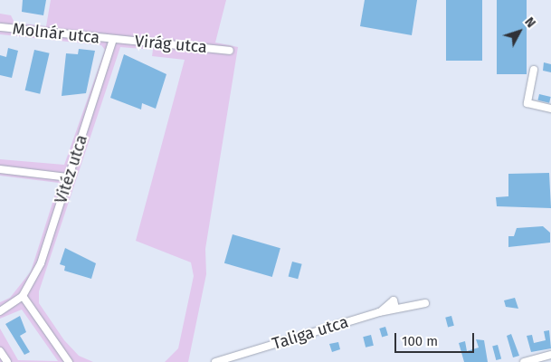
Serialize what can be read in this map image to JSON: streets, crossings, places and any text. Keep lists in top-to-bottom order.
{
  "streets": {
    "street": [
      "Molnár utca",
      "Virág utca",
      "Vitéz utca",
      "Taliga utca"
    ]
  },
  "crossings": [
    ["Molnár utca", "Virág utca"],
    ["Molnár utca", "Vitéz utca"],
    ["Virág utca", "Vitéz utca"]
  ],
  "scale_bar": "100 m",
  "north": "top right"
}
